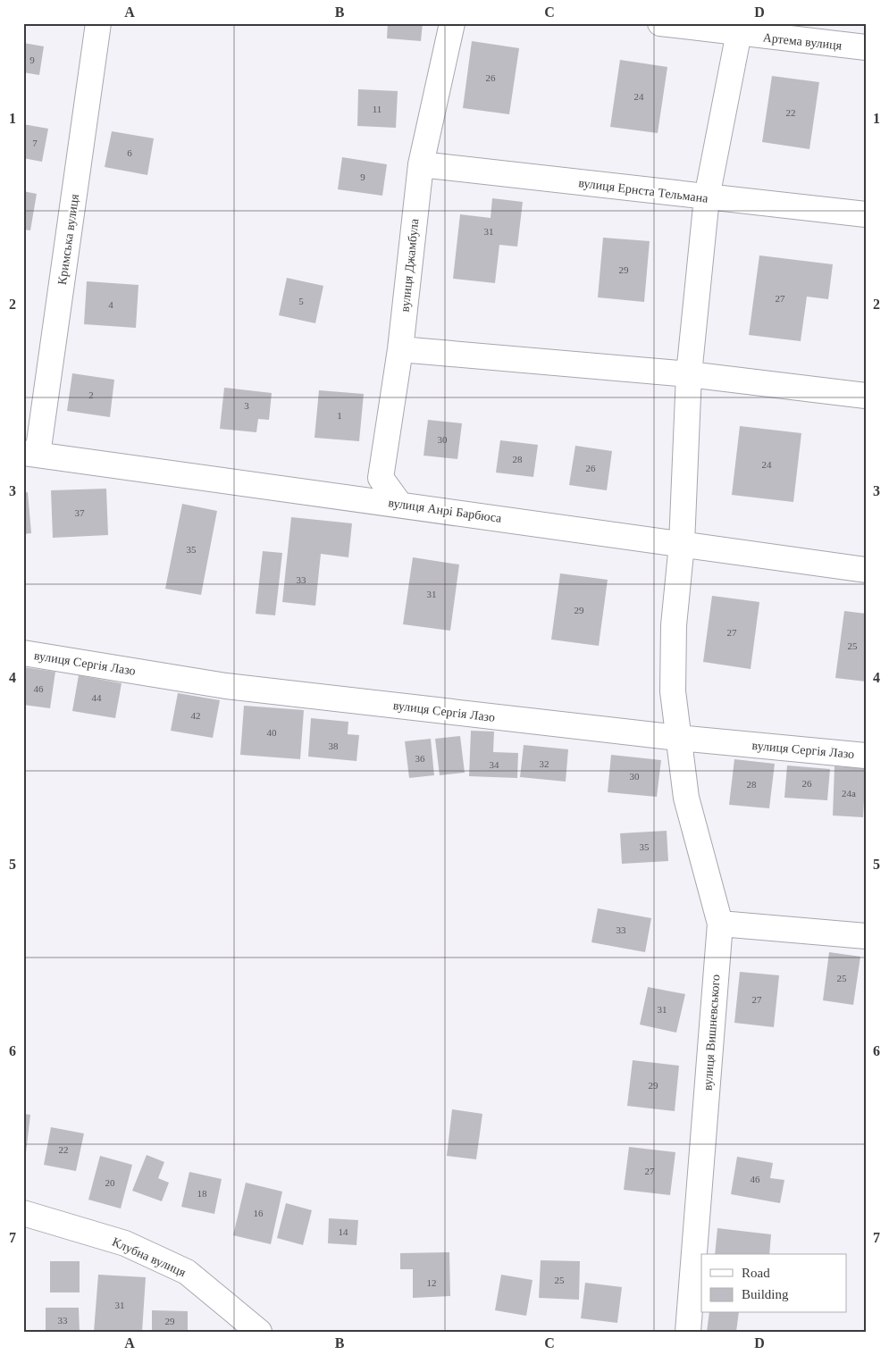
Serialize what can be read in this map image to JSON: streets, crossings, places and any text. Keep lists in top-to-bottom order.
{
  "streets": {
    "street": [
      "Артема вулиця",
      "вулиця Ернста Тельмана",
      "Кримська вулиця",
      "вулиця Джамбула",
      "вулиця Анрі Барбюса",
      "вулиця Сергія Лазо",
      "вулиця Вишневського",
      "Клубна вулиця"
    ]
  },
  "crossings": [
    ["Артема вулиця", "вулиця Вишневського"],
    ["вулиця Ернста Тельмана", "вулиця Джамбула"],
    ["вулиця Ернста Тельмана", "вулиця Вишневського"],
    ["Кримська вулиця", "вулиця Анрі Барбюса"],
    ["вулиця Джамбула", "вулиця Анрі Барбюса"],
    ["вулиця Анрі Барбюса", "вулиця Вишневського"],
    ["вулиця Сергія Лазо", "вулиця Вишневського"]
  ],
  "house_numbers": [
    "9",
    "26",
    "24",
    "11",
    "22",
    "7",
    "6",
    "9",
    "31",
    "29",
    "27",
    "5",
    "4",
    "2",
    "3",
    "1",
    "30",
    "28",
    "24",
    "26",
    "37",
    "35",
    "33",
    "31",
    "29",
    "27",
    "25",
    "46",
    "44",
    "42",
    "40",
    "38",
    "36",
    "32",
    "34",
    "30",
    "26",
    "28",
    "24а",
    "35",
    "33",
    "25",
    "27",
    "31",
    "29",
    "22",
    "27",
    "46",
    "20",
    "18",
    "16",
    "14",
    "25",
    "12",
    "31",
    "33",
    "29"
  ],
  "legend": ["Road", "Building"],
  "grid": {
    "columns": [
      "A",
      "B",
      "C",
      "D"
    ],
    "rows": [
      "1",
      "2",
      "3",
      "4",
      "5",
      "6",
      "7"
    ]
  }
}
